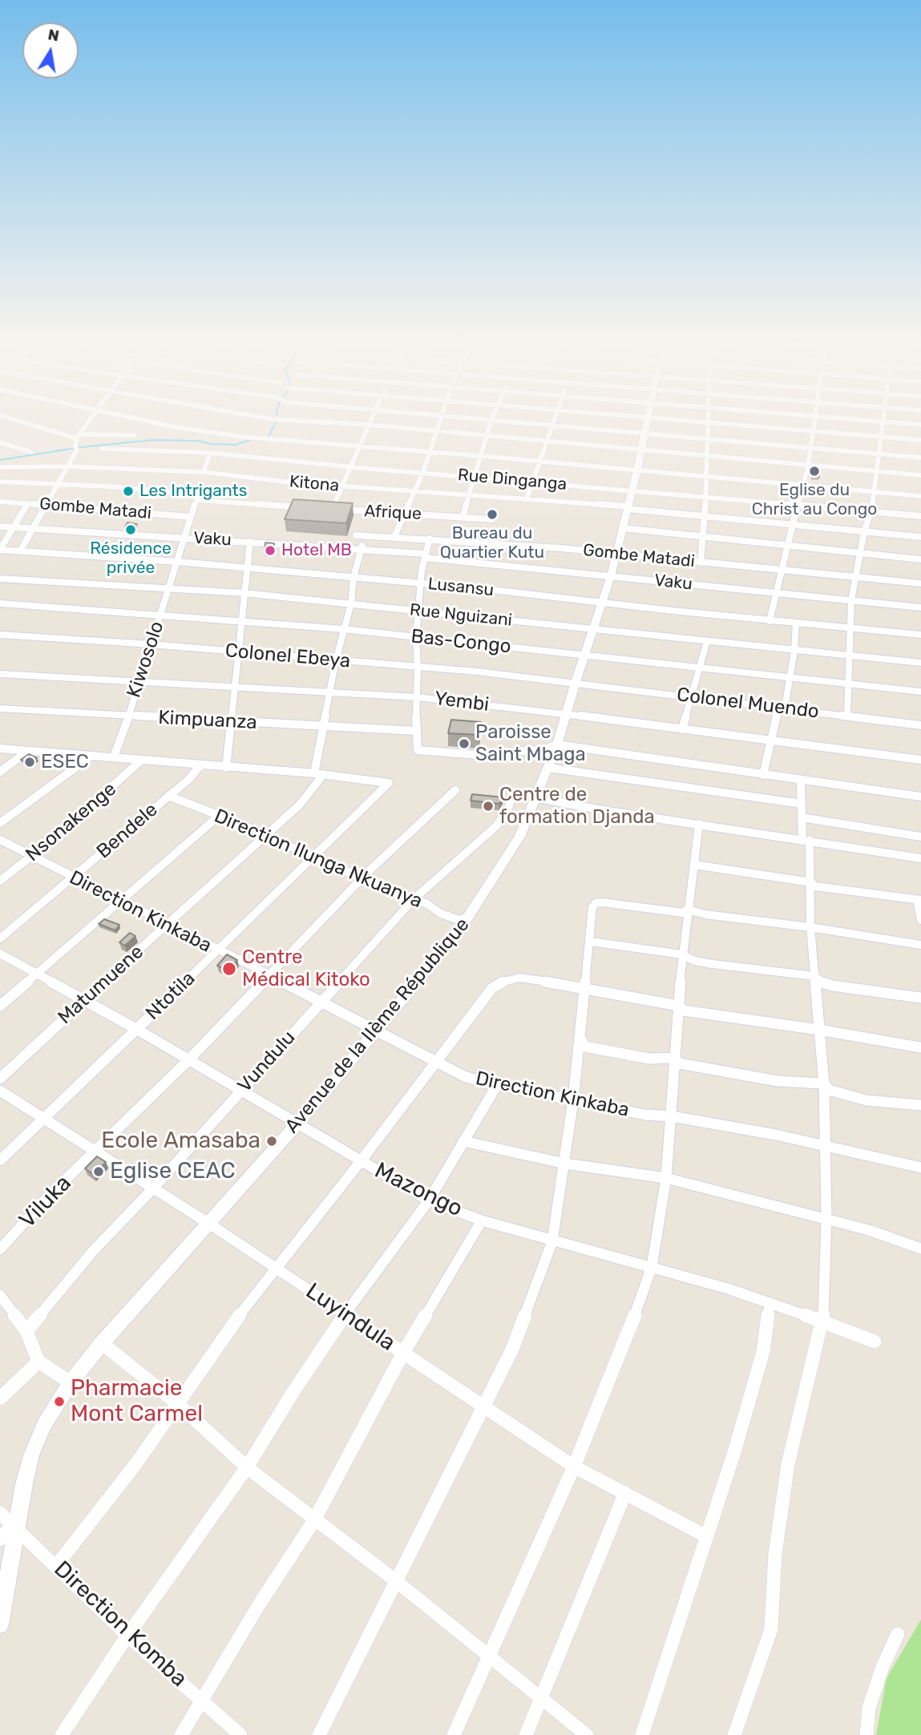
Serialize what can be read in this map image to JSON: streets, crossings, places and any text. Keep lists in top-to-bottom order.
{
  "streets": {
    "street": [
      "Rue Dinganga",
      "Kitona",
      "Gombe Matadi",
      "Afrique",
      "Vaku",
      "Lusansu",
      "Rue Nguizani",
      "Bas-Congo",
      "Colonel Ebeya",
      "Kiwosolo",
      "Yembi",
      "Colonel Muendo",
      "Kimpuanza",
      "Nsonakenge",
      "Bendele",
      "Direction Ilunga Nkuanya",
      "Direction Kinkaba",
      "Matumuene",
      "Ntotila",
      "Avenue de la IIème République",
      "Vundulu",
      "Mazongo",
      "Viluka",
      "Luyindula",
      "Direction Komba"
    ]
  },
  "crossings": [
    ["Rue Dinganga", "Avenue de la IIème République"],
    ["Kitona", "Avenue de la IIème République"],
    ["Gombe Matadi", "Kiwosolo"],
    ["Gombe Matadi", "Avenue de la IIème République"],
    ["Vaku", "Kiwosolo"],
    ["Vaku", "Avenue de la IIème République"],
    ["Lusansu", "Kiwosolo"],
    ["Lusansu", "Avenue de la IIème République"],
    ["Rue Nguizani", "Kiwosolo"],
    ["Rue Nguizani", "Avenue de la IIème République"],
    ["Bas-Congo", "Kiwosolo"],
    ["Bas-Congo", "Avenue de la IIème République"],
    ["Colonel Ebeya", "Kiwosolo"],
    ["Colonel Ebeya", "Colonel Muendo"],
    ["Colonel Ebeya", "Avenue de la IIème République"],
    ["Kiwosolo", "Yembi"],
    ["Kiwosolo", "Kimpuanza"],
    ["Yembi", "Avenue de la IIème République"],
    ["Colonel Muendo", "Avenue de la IIème République"],
    ["Nsonakenge", "Direction Kinkaba"],
    ["Bendele", "Direction Ilunga Nkuanya"],
    ["Bendele", "Direction Kinkaba"],
    ["Direction Ilunga Nkuanya", "Matumuene"],
    ["Direction Ilunga Nkuanya", "Ntotila"],
    ["Direction Ilunga Nkuanya", "Avenue de la IIème République"],
    ["Direction Ilunga Nkuanya", "Vundulu"],
    ["Direction Ilunga Nkuanya", "Viluka"],
    ["Direction Kinkaba", "Matumuene"],
    ["Direction Kinkaba", "Ntotila"],
    ["Direction Kinkaba", "Avenue de la IIème République"],
    ["Direction Kinkaba", "Vundulu"],
    ["Direction Kinkaba", "Viluka"],
    ["Matumuene", "Ntotila"],
    ["Matumuene", "Mazongo"],
    ["Ntotila", "Mazongo"],
    ["Ntotila", "Luyindula"],
    ["Avenue de la IIème République", "Mazongo"],
    ["Avenue de la IIème République", "Luyindula"],
    ["Avenue de la IIème République", "Direction Komba"],
    ["Vundulu", "Mazongo"],
    ["Vundulu", "Luyindula"],
    ["Mazongo", "Viluka"],
    ["Viluka", "Luyindula"]
  ],
  "places": [
    "Eglise du Christ au Congo",
    "Les Intrigants",
    "Bureau du Quartier Kutu",
    "Résidence privée",
    "Hotel MB",
    "Paroisse Saint Mbaga",
    "ESEC",
    "Centre de formation Djanda",
    "Centre Médical Kitoko",
    "Ecole Amasaba",
    "Eglise CEAC",
    "Pharmacie Mont Carmel"
  ],
  "north": "top"
}
